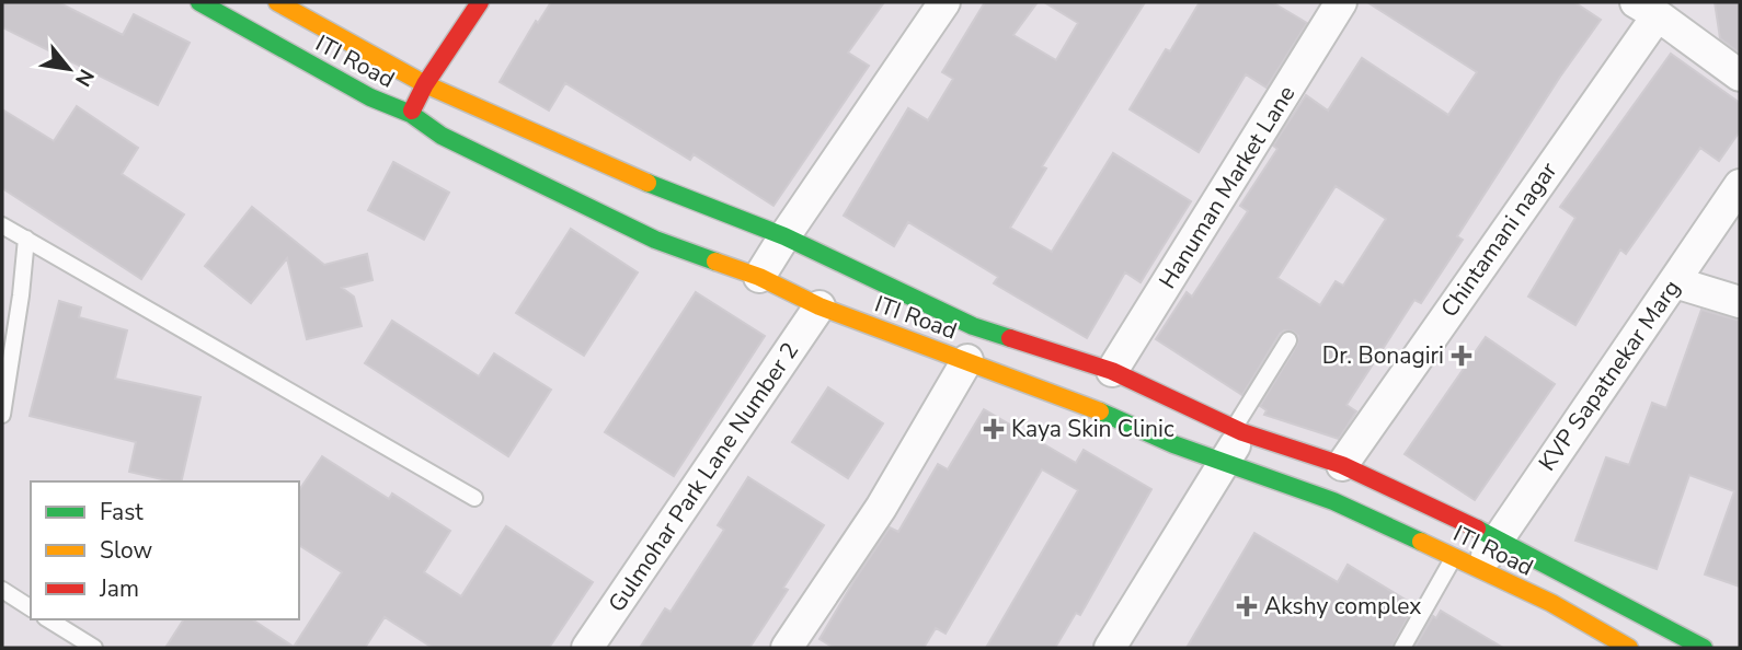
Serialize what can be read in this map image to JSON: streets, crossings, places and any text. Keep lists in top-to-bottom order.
{
  "streets": {
    "main road": ["ITI Road"],
    "street": [
      "Hanuman Market Lane",
      "Chintamani nagar",
      "KVP Sapatnekar Marg",
      "Gulmohar Park Lane Number 2"
    ]
  },
  "crossings": [
    ["ITI Road", "Hanuman Market Lane"],
    ["ITI Road", "Chintamani nagar"],
    ["ITI Road", "KVP Sapatnekar Marg"],
    ["ITI Road", "Gulmohar Park Lane Number 2"]
  ],
  "places": {
    "health": ["Dr. Bonagiri", "Kaya Skin Clinic", "Akshy complex"]
  },
  "legend": ["Fast", "Slow", "Jam"],
  "north": "bottom right"
}
